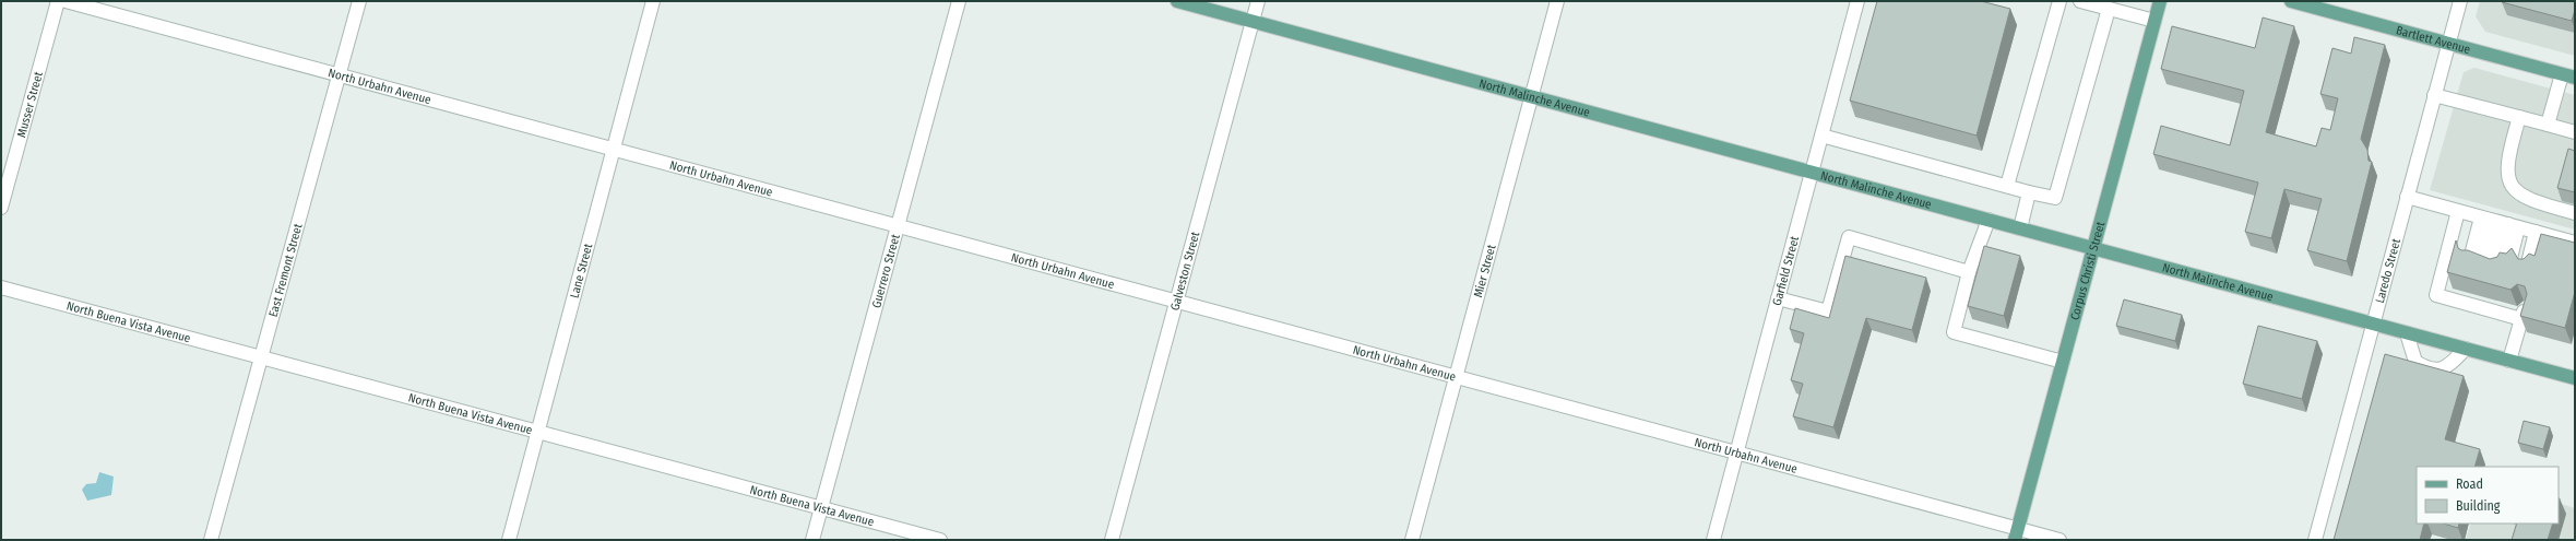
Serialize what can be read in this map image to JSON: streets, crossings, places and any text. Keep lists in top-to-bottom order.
{
  "streets": {
    "main road": ["Bartlett Avenue", "North Malinche Avenue", "Corpus Christi Street"],
    "street": [
      "North Urbahn Avenue",
      "Musser Street",
      "East Fremont Street",
      "Guerrero Street",
      "Galveston Street",
      "Laredo Street",
      "Lane Street",
      "Mier Street",
      "Garfield Street",
      "North Buena Vista Avenue"
    ]
  },
  "crossings": [
    ["Bartlett Avenue", "Laredo Street"],
    ["North Urbahn Avenue", "East Fremont Street"],
    ["North Urbahn Avenue", "Guerrero Street"],
    ["North Urbahn Avenue", "Galveston Street"],
    ["North Urbahn Avenue", "Lane Street"],
    ["North Urbahn Avenue", "Mier Street"],
    ["North Urbahn Avenue", "Garfield Street"],
    ["North Urbahn Avenue", "Corpus Christi Street"],
    ["North Malinche Avenue", "Galveston Street"],
    ["North Malinche Avenue", "Laredo Street"],
    ["North Malinche Avenue", "Mier Street"],
    ["North Malinche Avenue", "Garfield Street"],
    ["North Malinche Avenue", "Corpus Christi Street"],
    ["East Fremont Street", "North Buena Vista Avenue"],
    ["Guerrero Street", "North Buena Vista Avenue"],
    ["Lane Street", "North Buena Vista Avenue"]
  ],
  "legend": ["Road", "Building"]
}
